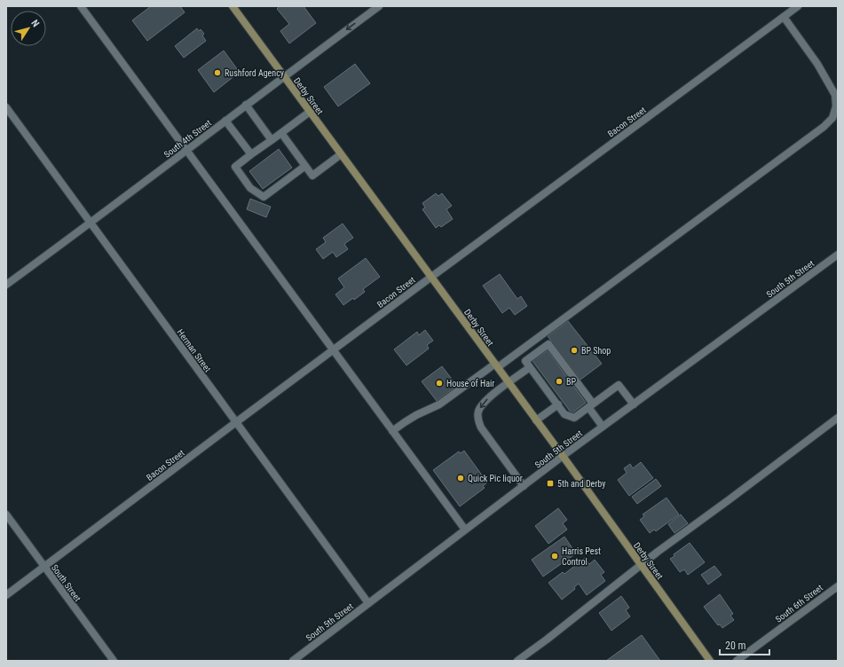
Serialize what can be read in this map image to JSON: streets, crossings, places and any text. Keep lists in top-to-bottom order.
{
  "streets": {
    "main road": ["Derby Street"],
    "street": [
      "Bacon Street",
      "South 4th Street",
      "South 5th Street",
      "Herman Street",
      "South Street",
      "South 6th Street"
    ]
  },
  "crossings": [
    ["Derby Street", "Bacon Street"],
    ["Derby Street", "South 4th Street"],
    ["Derby Street", "South 5th Street"],
    ["Bacon Street", "Herman Street"],
    ["Bacon Street", "South Street"],
    ["South 4th Street", "Herman Street"],
    ["South 5th Street", "Herman Street"]
  ],
  "places": {
    "other": [
      "Rushford Agency",
      "BP Shop",
      "BP",
      "House of Hair",
      "Quick Pic liquor",
      "Harris Pest Control"
    ],
    "transit": ["5th and Derby"]
  },
  "scale_bar": "20 m",
  "north": "top right"
}
